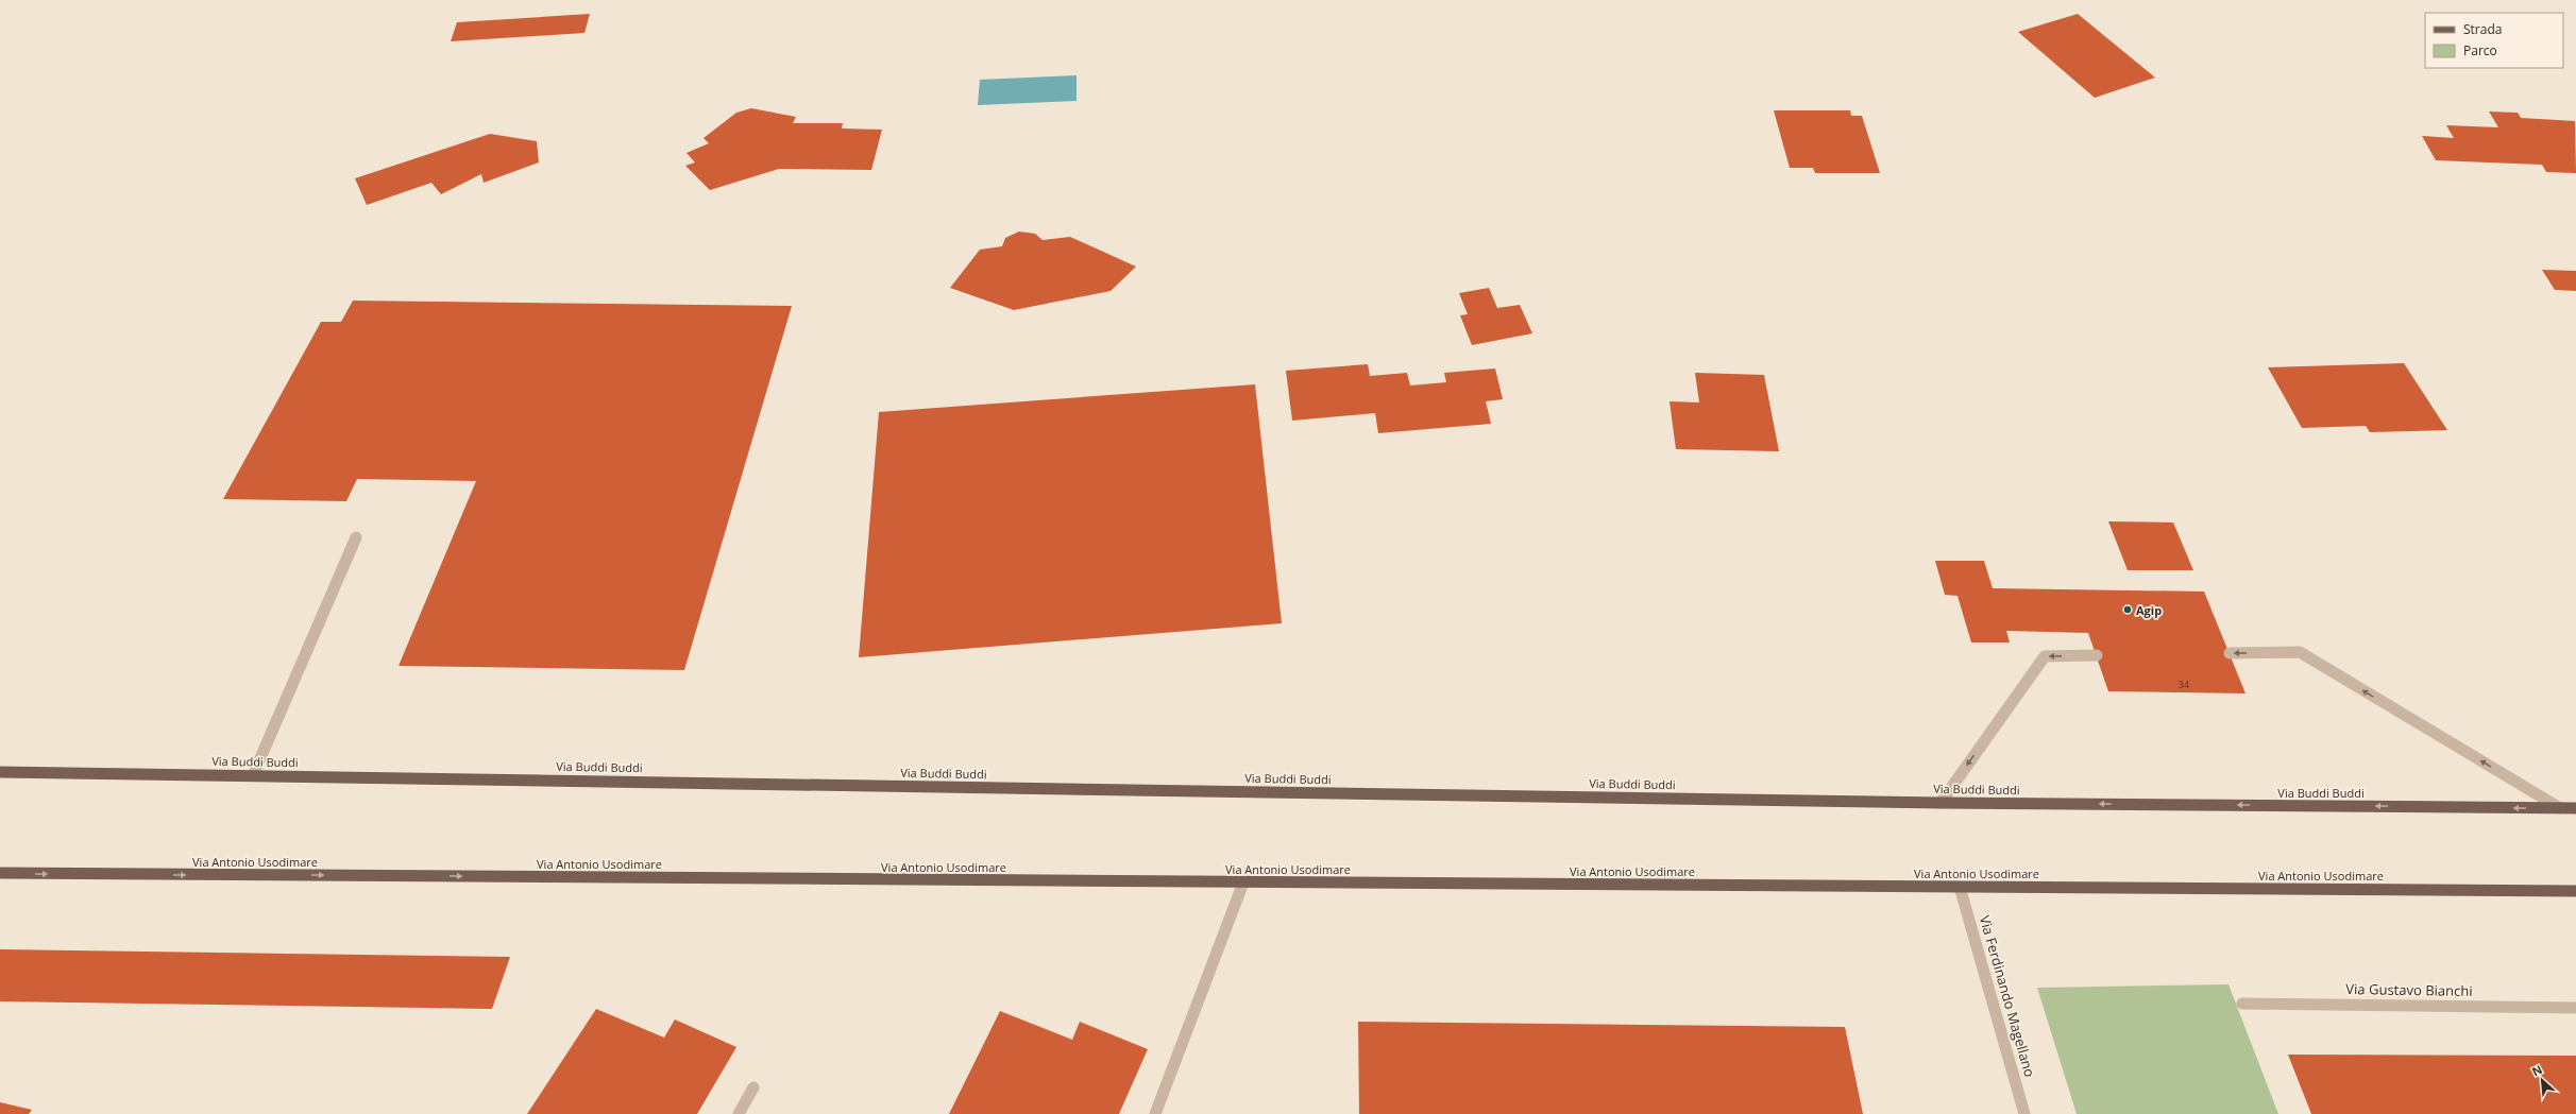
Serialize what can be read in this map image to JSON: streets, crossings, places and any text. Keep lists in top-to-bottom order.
{
  "streets": {
    "main road": ["Via Buddi Buddi", "Via Antonio Usodimare"],
    "street": ["Via Gustavo Bianchi", "Via Ferdinando Magellano"]
  },
  "crossings": [
    ["Via Antonio Usodimare", "Via Ferdinando Magellano"]
  ],
  "one_way": ["Via Antonio Usodimare"],
  "places": ["Agip"],
  "house_numbers": ["34"],
  "legend": ["Strada", "Parco"],
  "north": "top left"
}
